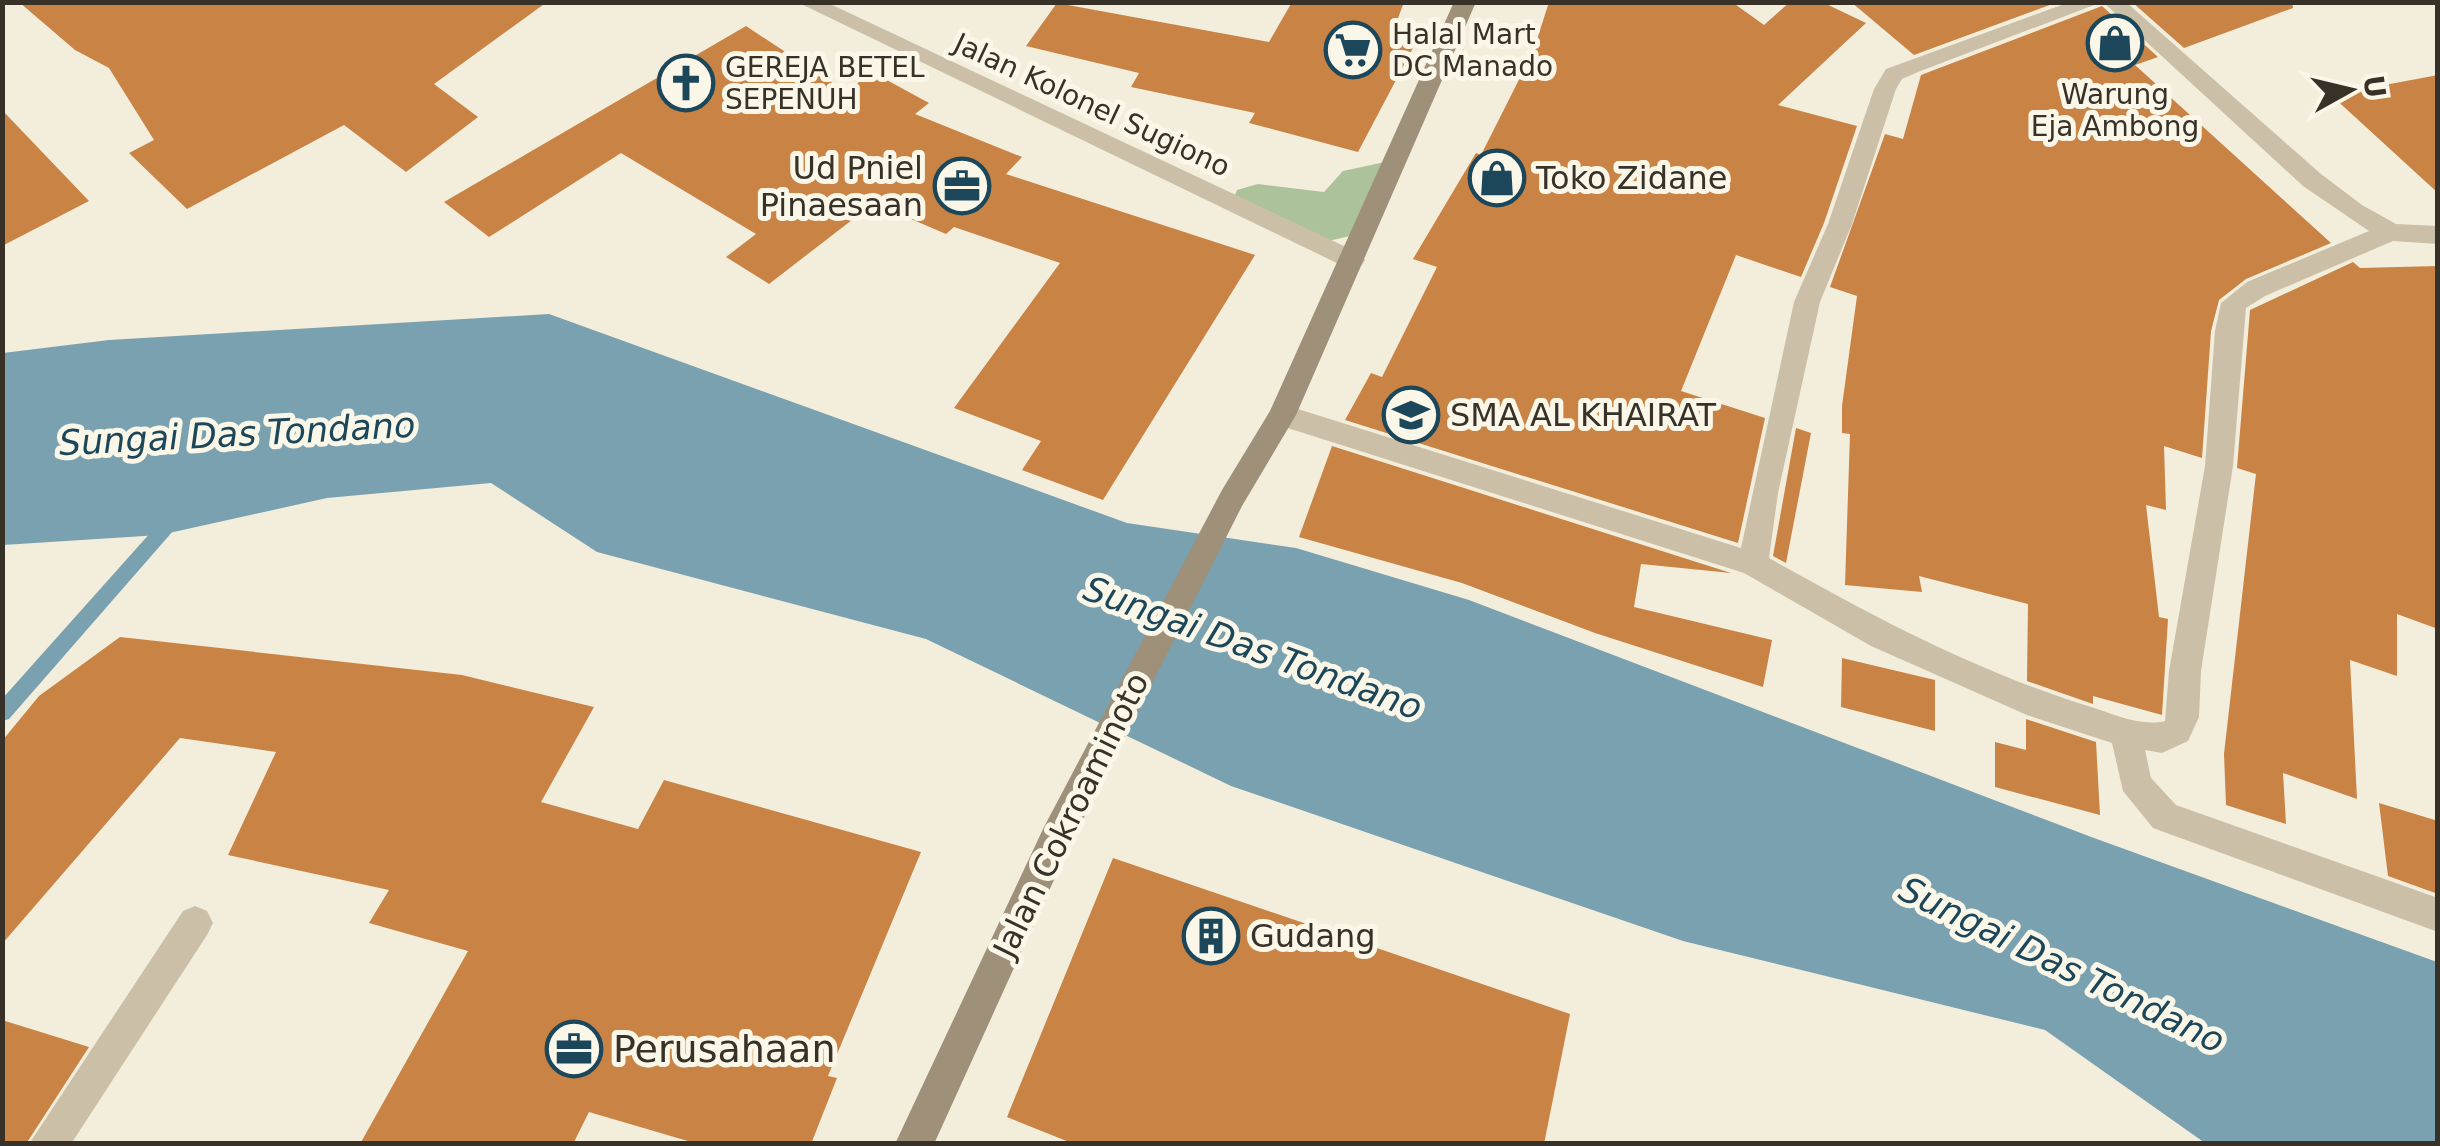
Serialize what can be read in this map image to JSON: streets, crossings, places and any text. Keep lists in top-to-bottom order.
{
  "streets": {
    "street": ["Jalan Kolonel Sugiono", "Jalan Cokroaminoto"]
  },
  "crossings": [
    ["Jalan Kolonel Sugiono", "Jalan Cokroaminoto"]
  ],
  "water": ["Sungai Das Tondano"],
  "places": {
    "shop": ["Warung Eja Ambong", "Toko Zidane"],
    "supermarket": ["Halal Mart DC Manado"],
    "church": ["GEREJA BETEL SEPENUH"],
    "office": ["Ud Pniel Pinaesaan", "Perusahaan"],
    "school or university": ["SMA AL KHAIRAT"],
    "building": ["Gudang"]
  },
  "north": "right"
}
